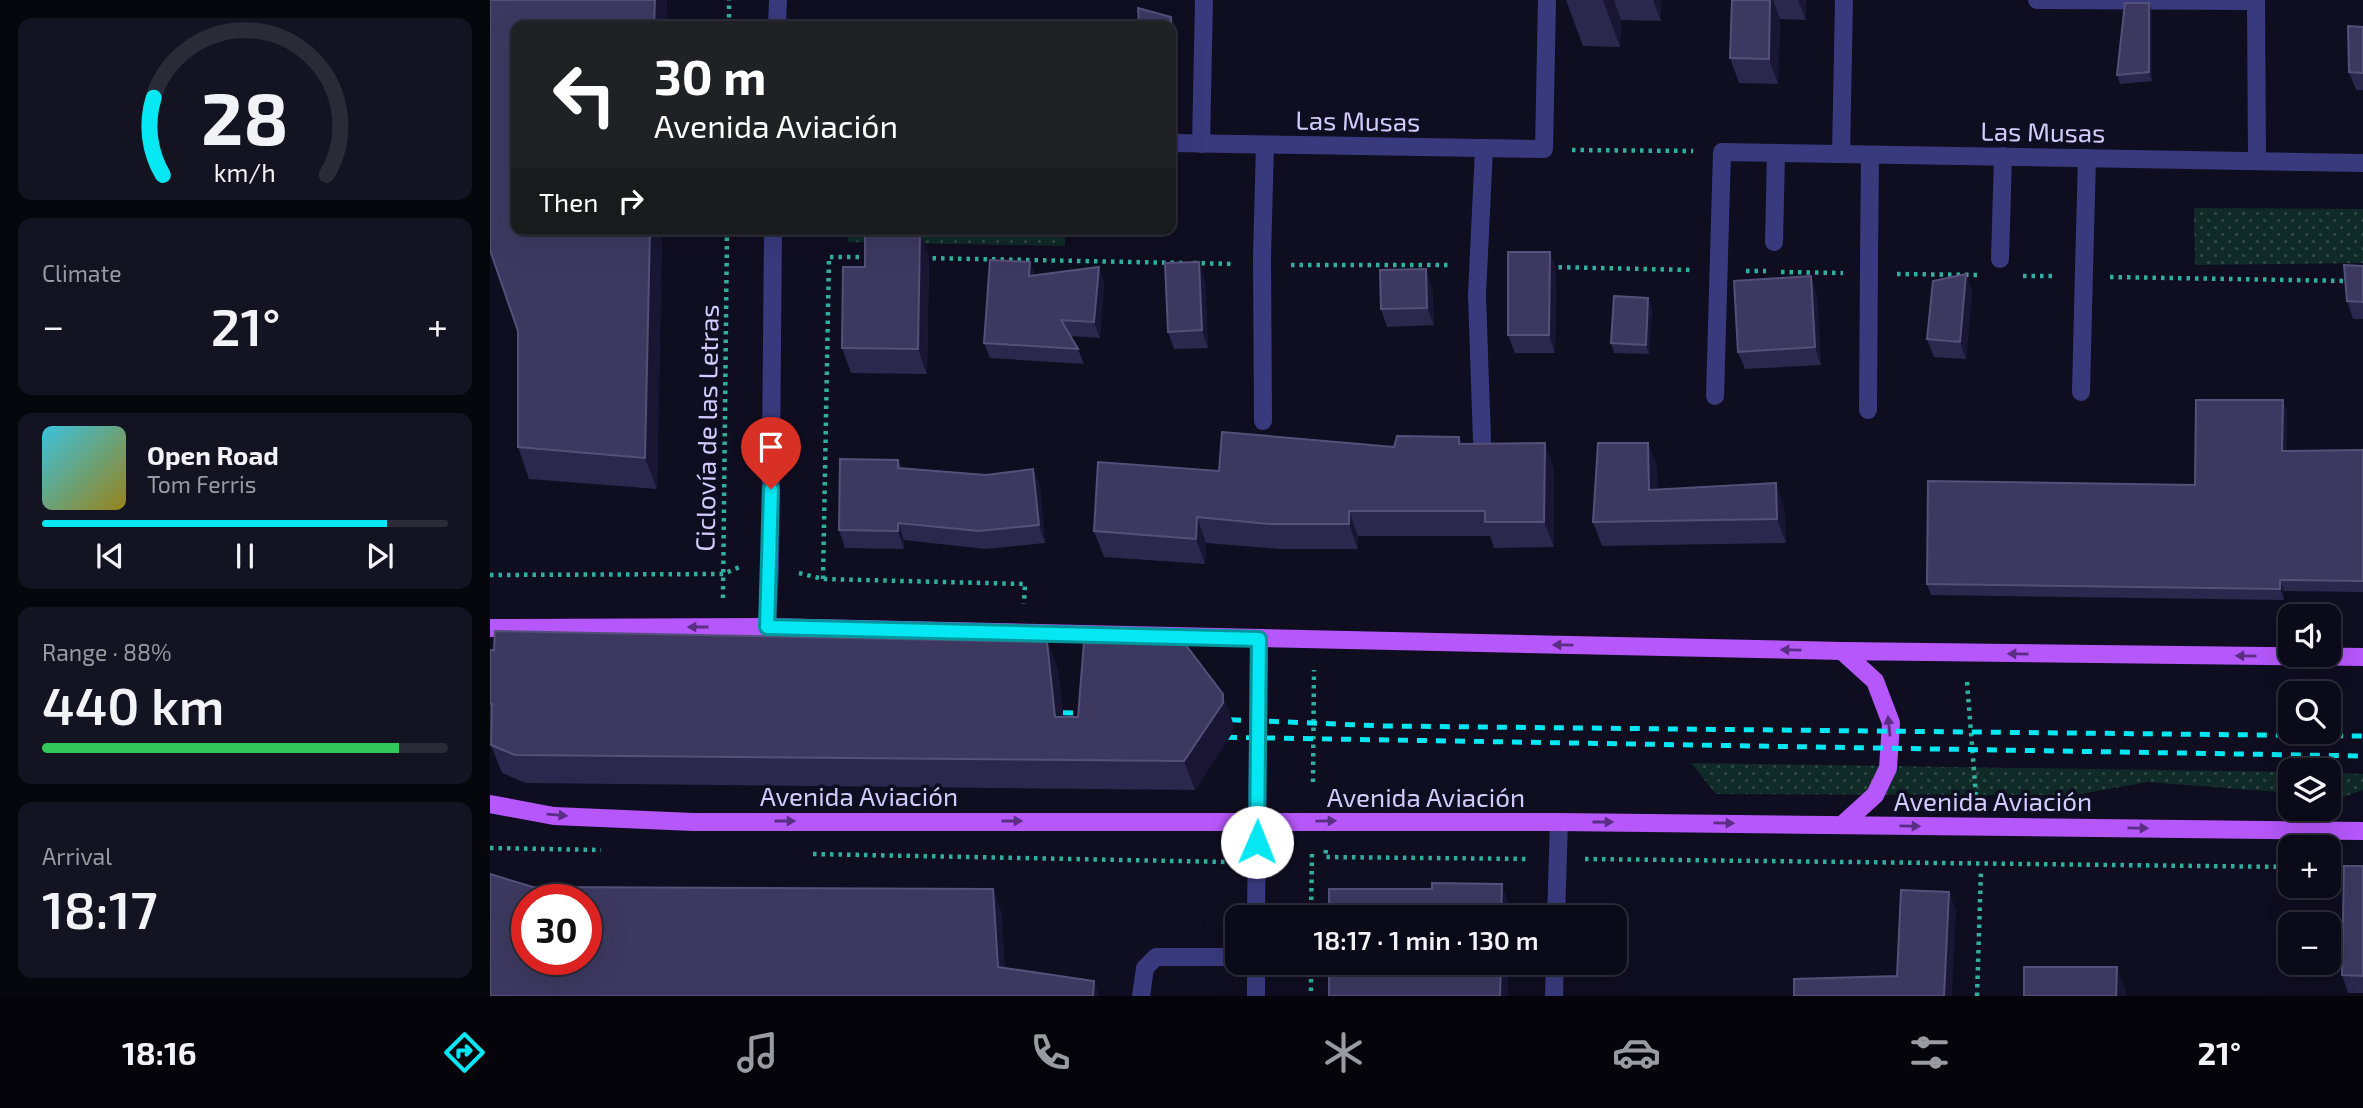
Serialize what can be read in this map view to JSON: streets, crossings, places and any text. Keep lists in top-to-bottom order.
{
  "streets": {
    "main road": ["Avenida Aviación"],
    "street": ["Las Musas"],
    "path": ["Ciclovía de las Letras"]
  },
  "one_way": ["Avenida Aviación"],
  "page": {
    "turn": ["30 m", "Avenida Aviación"],
    "then": "Then",
    "tile": [
      "Climate",
      ["Range · 88%", "440 km"],
      ["Arrival", "18:17"]
    ],
    "heat": ["−", "21°", "+"],
    "song": ["Open Road", "Tom Ferris"],
    "map_buttons": ["+", "−"],
    "limit": "30",
    "trip": "18:17 · 1 min · 130 m",
    "tabs": ["18:16", "21°"],
    "gauge": ["28", "km/h"]
  }
}
